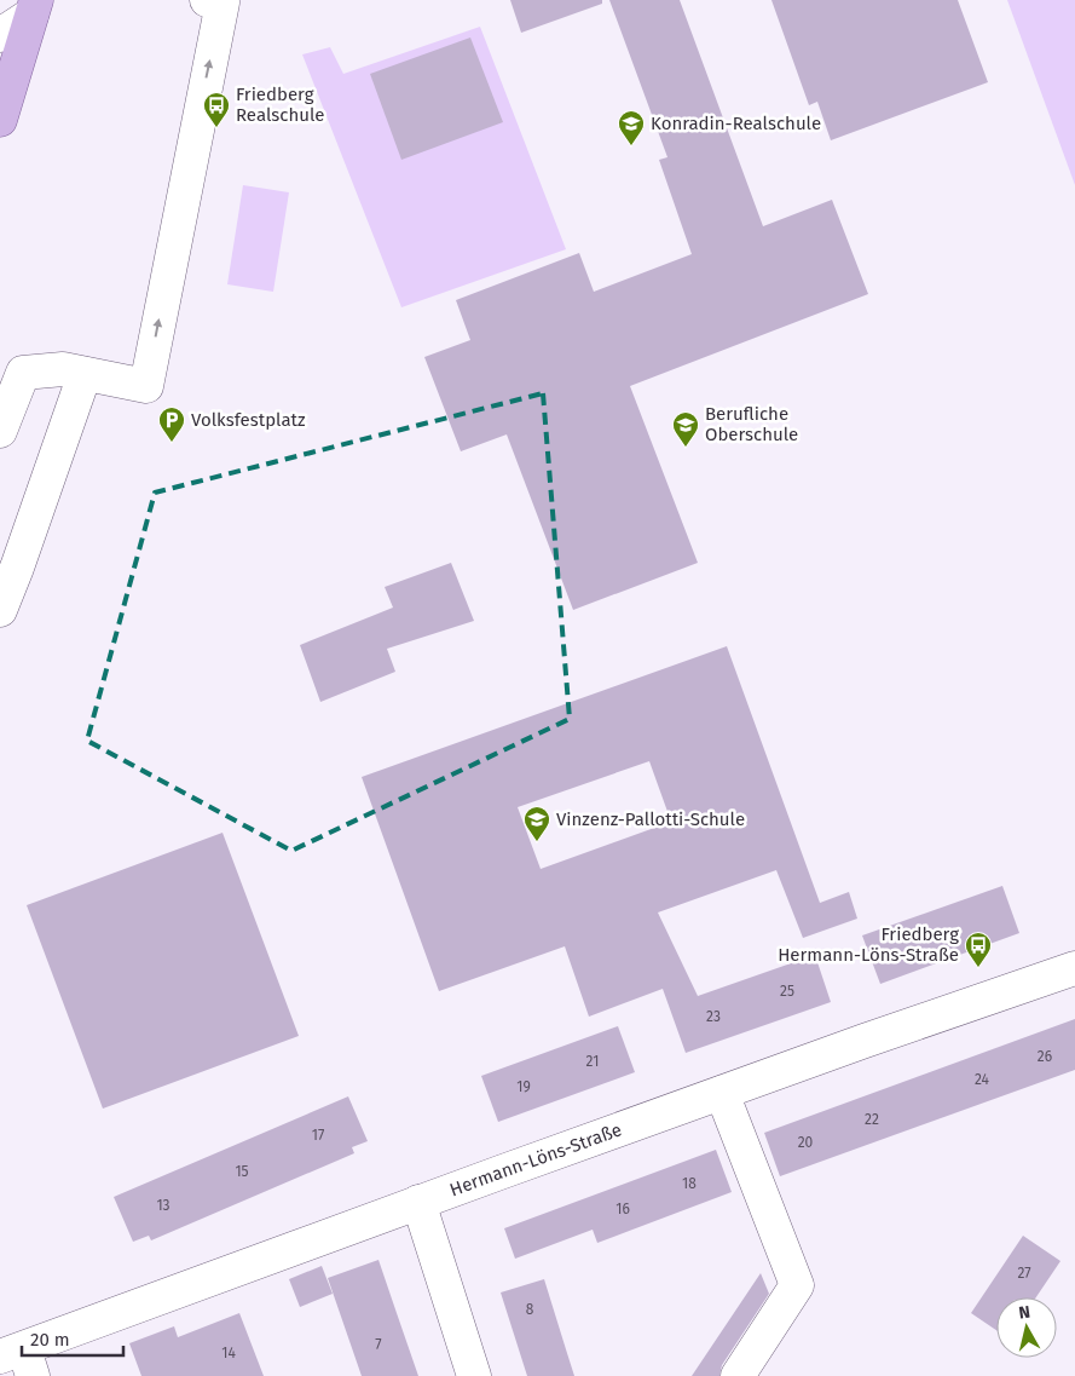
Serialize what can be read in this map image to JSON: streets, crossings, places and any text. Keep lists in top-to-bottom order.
{
  "streets": {
    "street": ["Hermann-Löns-Straße"]
  },
  "places": {
    "bus stop": ["Friedberg Realschule", "Friedberg Hermann-Löns-Straße"],
    "school or university": ["Konradin-Realschule", "Berufliche Oberschule", "Vinzenz-Pallotti-Schule"],
    "parking": ["Volksfestplatz"]
  },
  "house_numbers": [
    "25",
    "23",
    "26",
    "21",
    "24",
    "19",
    "22",
    "17",
    "20",
    "15",
    "18",
    "13",
    "16",
    "27",
    "8",
    "7",
    "14"
  ],
  "scale_bar": "20 m",
  "north": "top"
}
